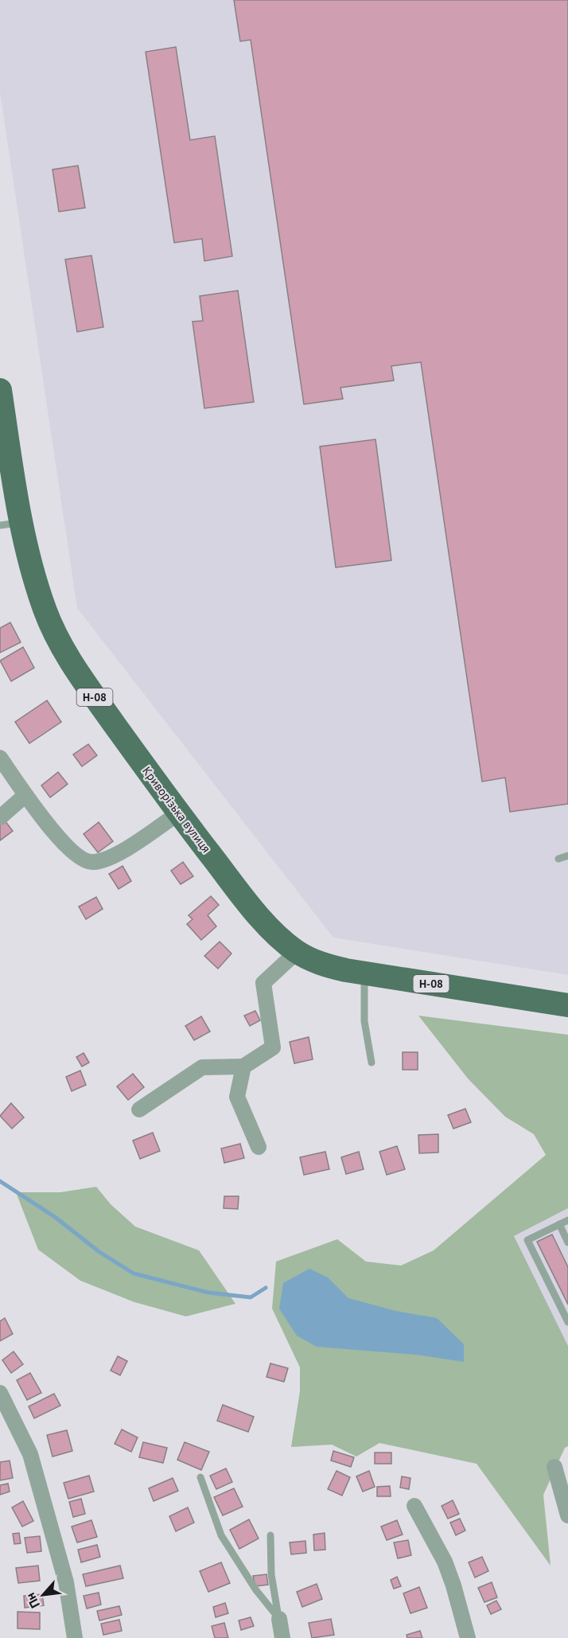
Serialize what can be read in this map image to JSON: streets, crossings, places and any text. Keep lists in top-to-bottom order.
{
  "streets": {
    "main road": ["Н-08", "Криворізька вулиця"]
  },
  "north": "bottom left"
}
